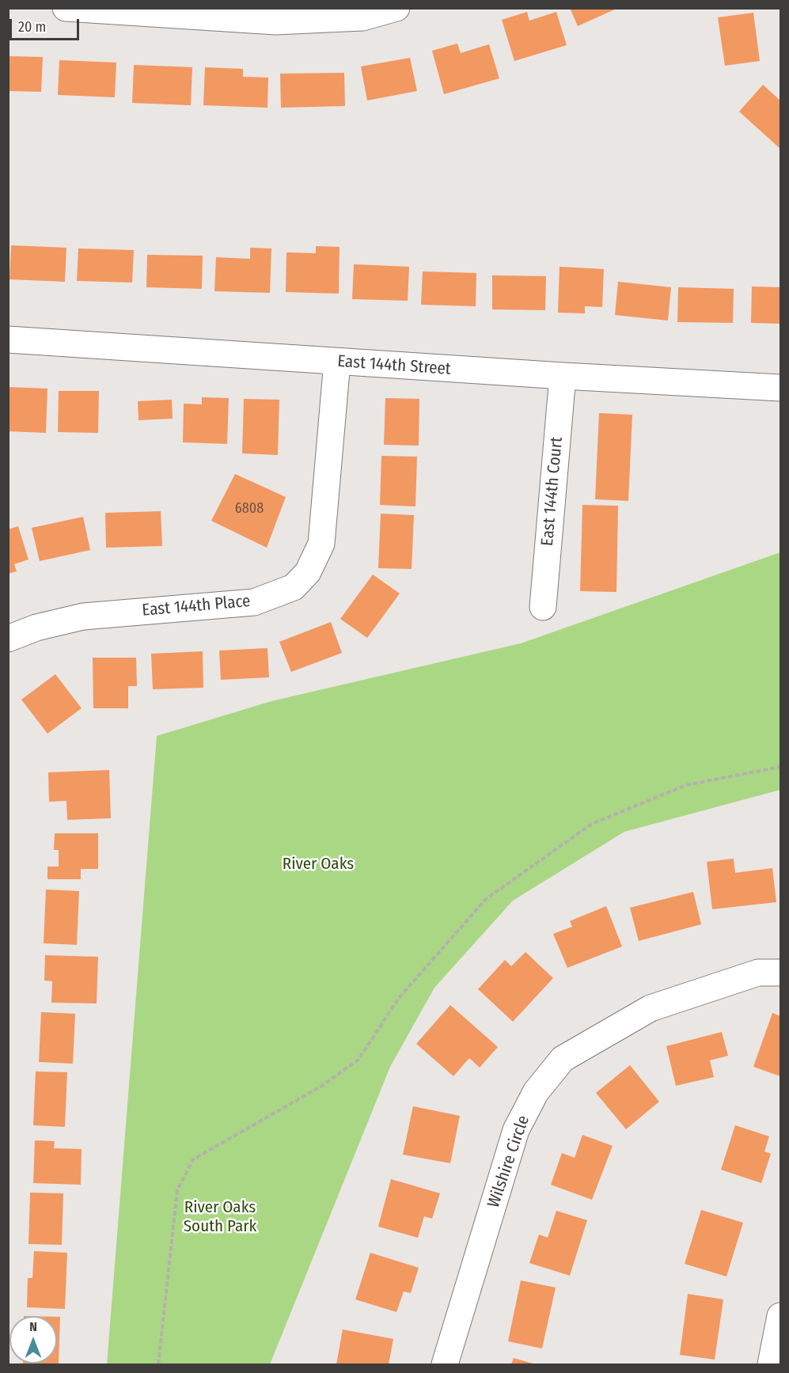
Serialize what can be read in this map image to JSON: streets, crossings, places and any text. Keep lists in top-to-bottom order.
{
  "streets": {
    "street": [
      "East 144th Street",
      "East 144th Court",
      "East 144th Place",
      "Wilshire Circle"
    ]
  },
  "crossings": [
    ["East 144th Street", "East 144th Court"],
    ["East 144th Street", "East 144th Place"]
  ],
  "parks": ["River Oaks", "River Oaks South Park"],
  "house_numbers": ["6808"],
  "scale_bar": "20 m",
  "north": "top"
}
